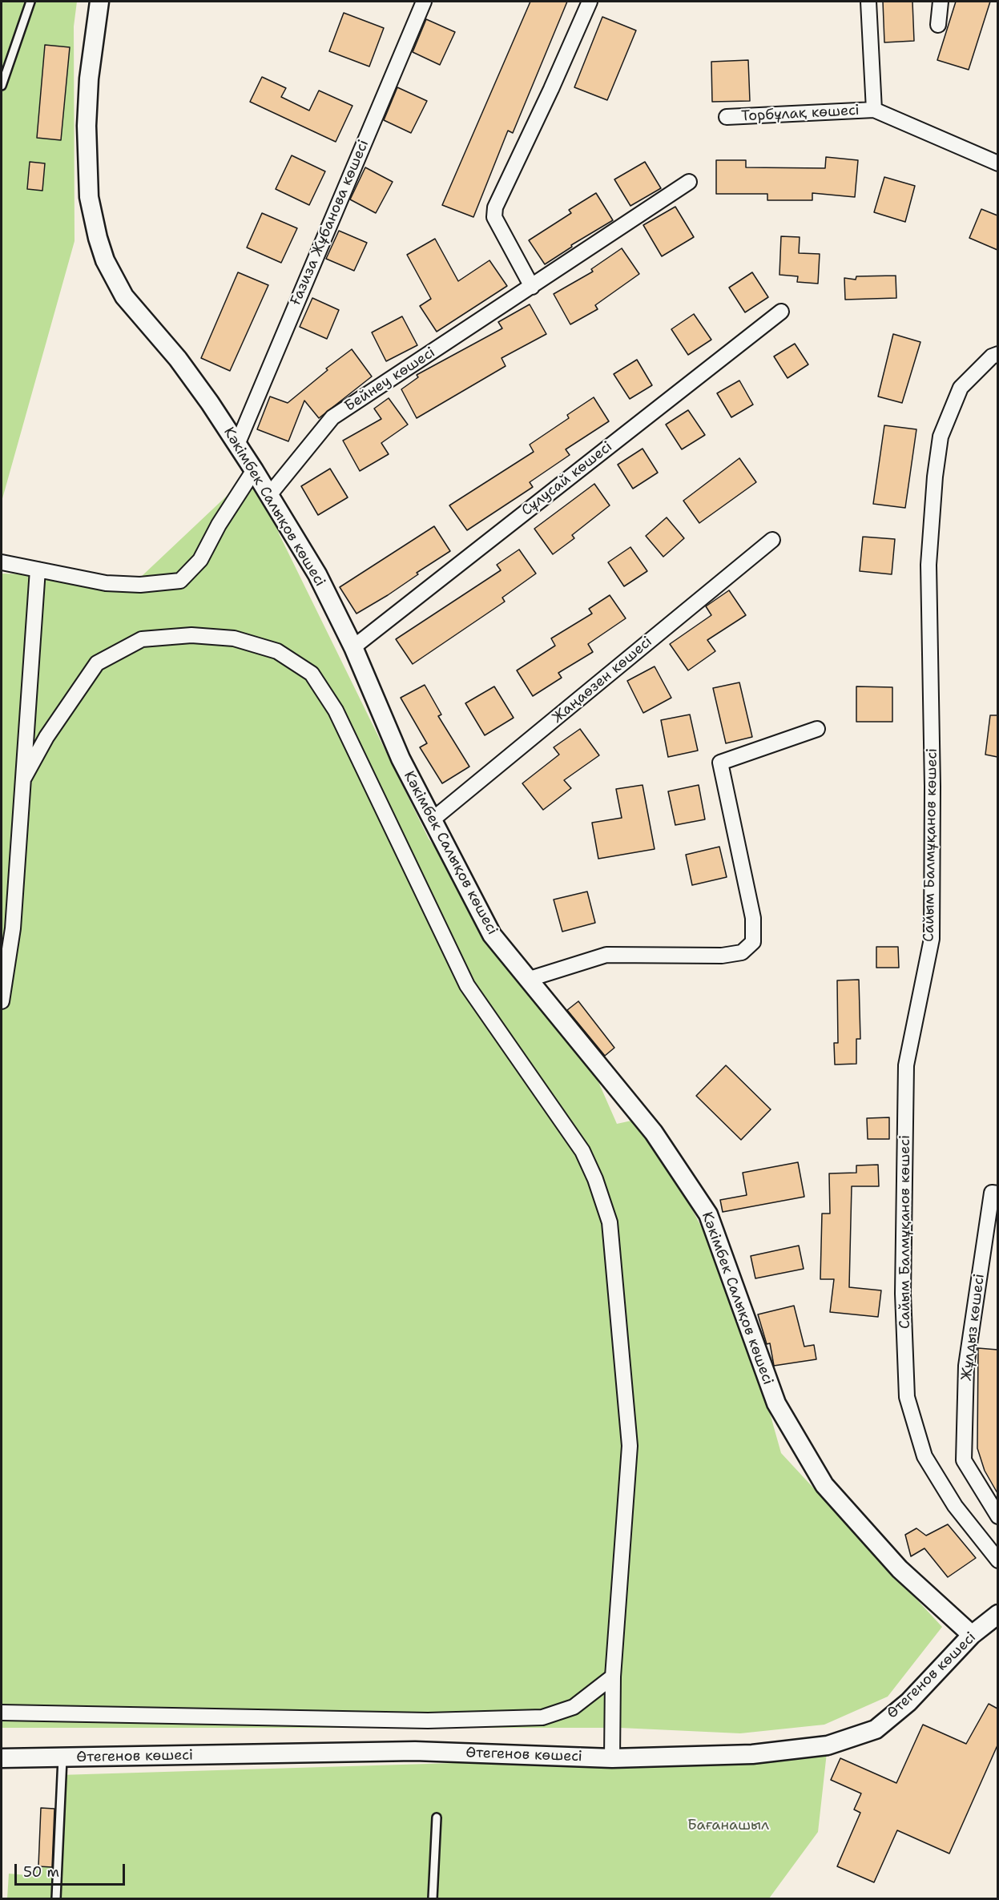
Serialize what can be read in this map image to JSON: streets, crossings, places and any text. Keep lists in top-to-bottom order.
{
  "streets": {
    "street": [
      "Торбұлақ көшесі",
      "Ғазиза Жұбанова көшесі",
      "Бейнеу көшесі",
      "Сұлусай көшесі",
      "Кәкімбек Салықов көшесі",
      "Жаңаөзен көшесі",
      "Сайым Балмұқанов көшесі",
      "Жұлдыз көшесі",
      "Өтегенов көшесі"
    ]
  },
  "crossings": [
    ["Ғазиза Жұбанова көшесі", "Кәкімбек Салықов көшесі"],
    ["Бейнеу көшесі", "Кәкімбек Салықов көшесі"],
    ["Сұлусай көшесі", "Кәкімбек Салықов көшесі"],
    ["Кәкімбек Салықов көшесі", "Жаңаөзен көшесі"],
    ["Кәкімбек Салықов көшесі", "Өтегенов көшесі"]
  ],
  "parks": ["Бағанашыл"],
  "scale_bar": "50 m"
}
